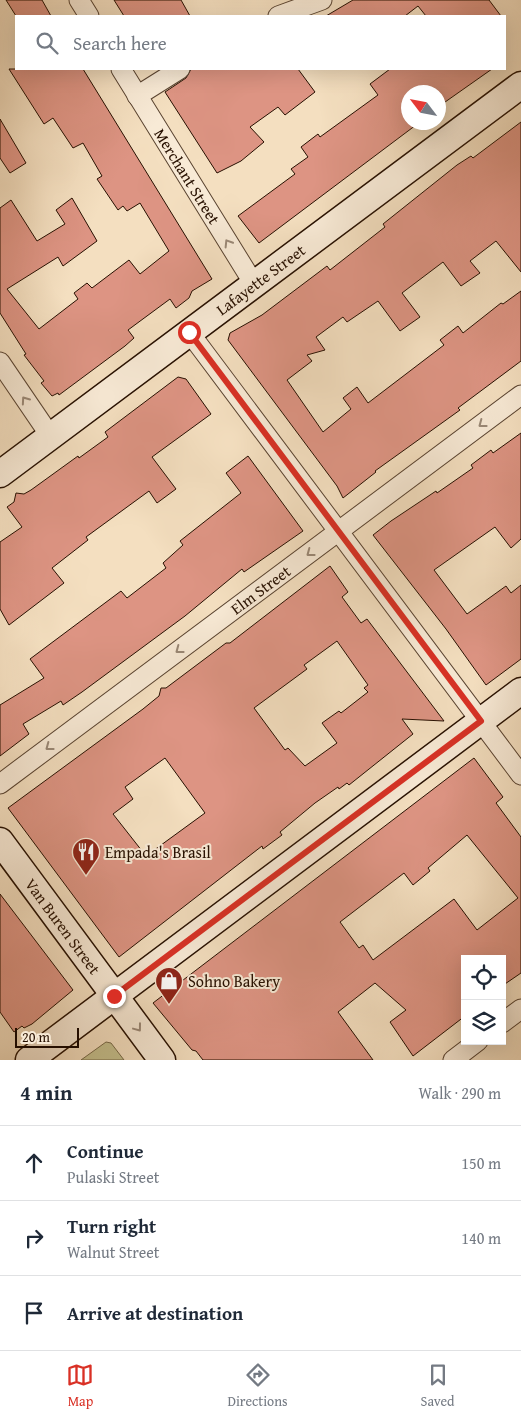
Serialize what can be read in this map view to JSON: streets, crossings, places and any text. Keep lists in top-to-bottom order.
{
  "streets": {
    "street": [
      "Merchant Street",
      "Lafayette Street",
      "Elm Street",
      "Van Buren Street"
    ]
  },
  "crossings": [
    ["Merchant Street", "Lafayette Street"]
  ],
  "one_way": ["Merchant Street", "Elm Street"],
  "places": {
    "restaurant": ["Empada's Brasil"],
    "shop": ["Sohno Bakery"]
  },
  "scale_bar": "20 m",
  "north": "top left",
  "page": {
    "search": "Search here",
    "scale": "20 m",
    "heading": ["4 min", "Walk · 290 m"],
    "list": [
      ["Continue", "Pulaski Street", "150 m"],
      ["Turn right", "Walnut Street", "140 m"],
      "Arrive at destination"
    ],
    "nav": ["Map", "Directions", "Saved"]
  }
}
